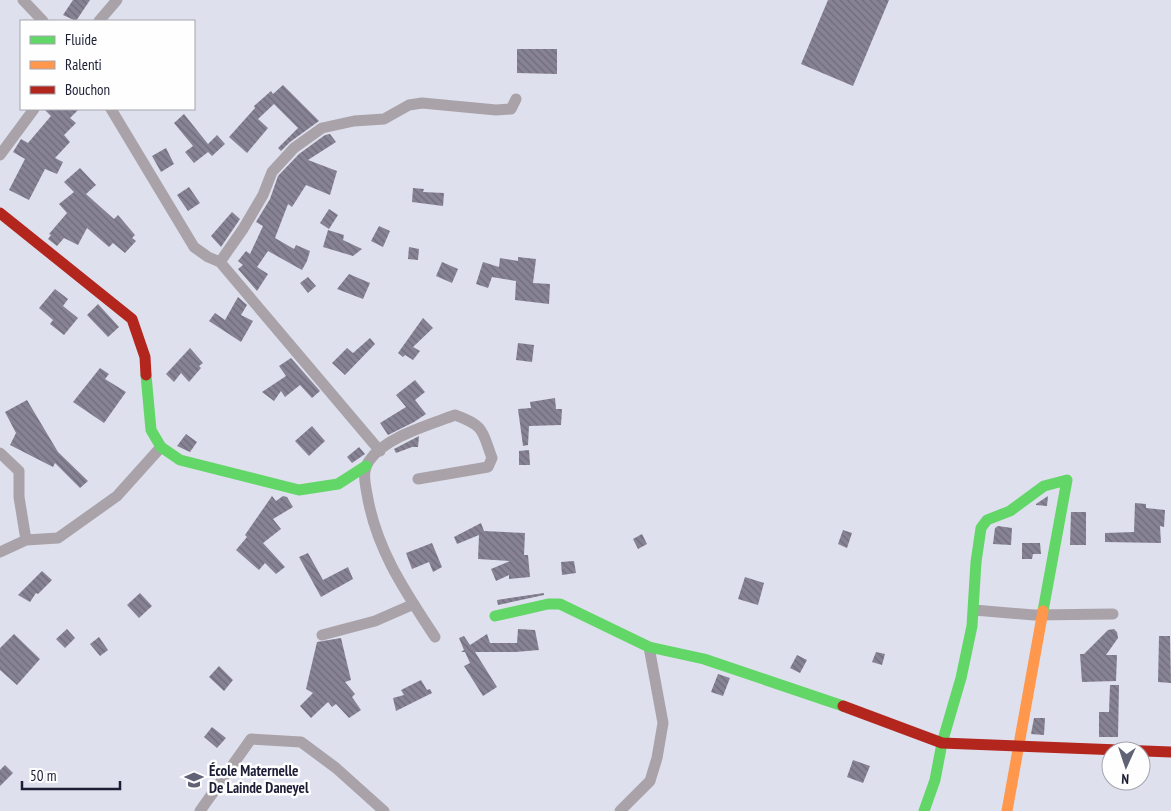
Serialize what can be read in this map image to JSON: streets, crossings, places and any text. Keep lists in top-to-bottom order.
{
  "places": {
    "school or university": ["École Maternelle De Lainde Daneyel"]
  },
  "legend": ["Fluide", "Ralenti", "Bouchon"],
  "scale_bar": "50 m",
  "north": "bottom"
}
